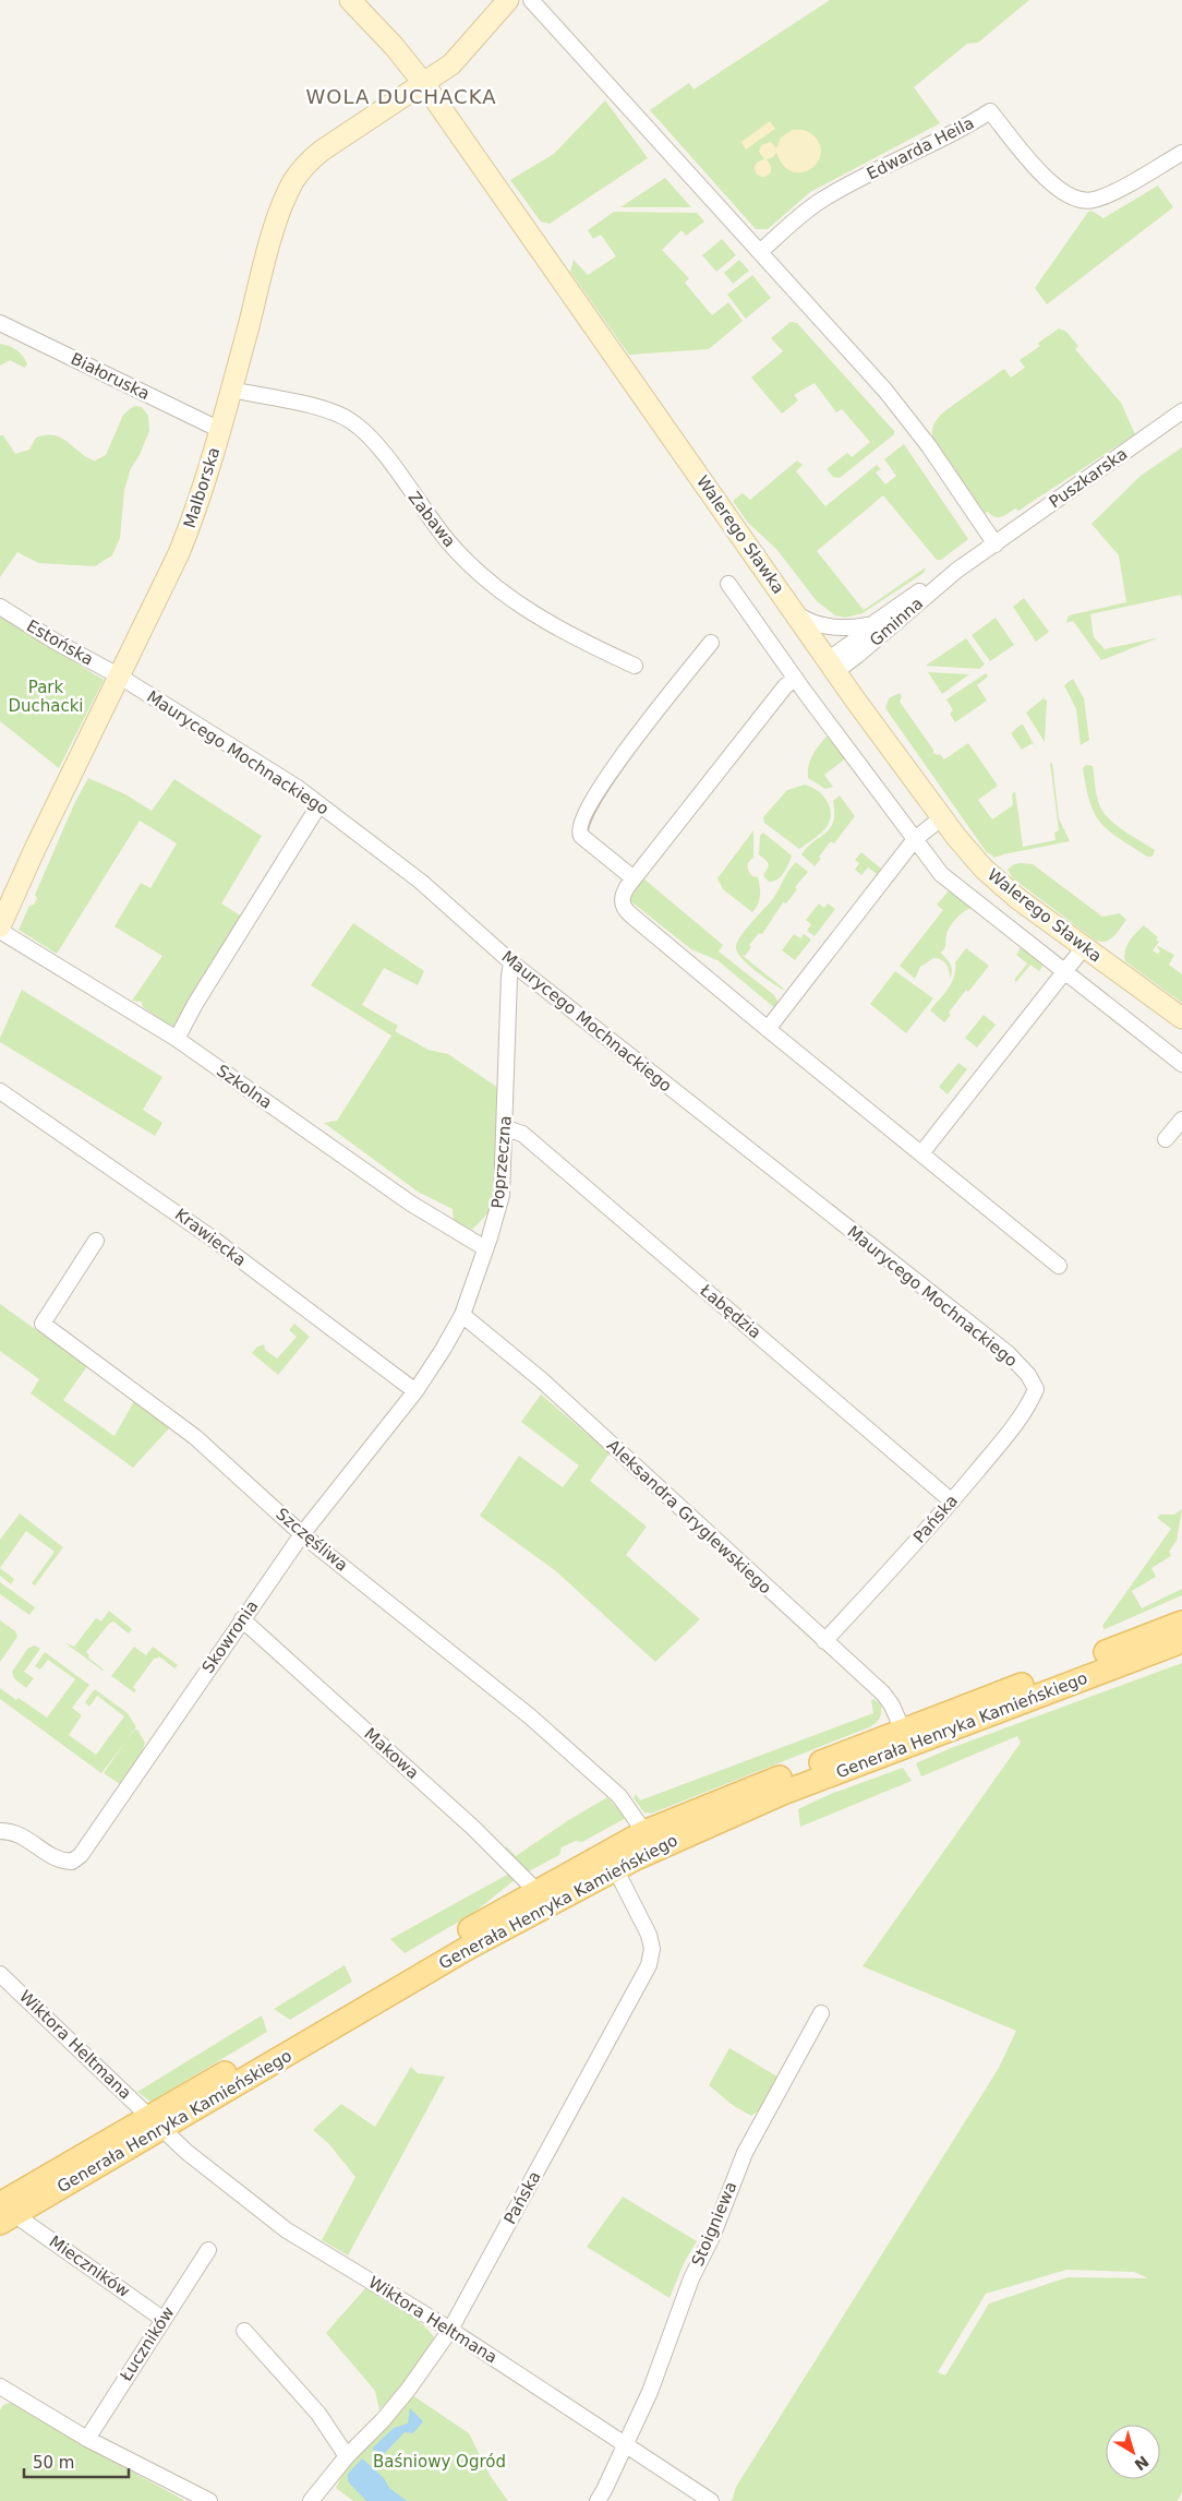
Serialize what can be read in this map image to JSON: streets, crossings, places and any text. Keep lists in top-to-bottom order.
{
  "streets": {
    "main road": ["Generała Henryka Kamieńskiego"],
    "street": [
      "Edwarda Heila",
      "Białoruska",
      "Puszkarska",
      "Malborska",
      "Zabawa",
      "Walerego Sławka",
      "Gminna",
      "Estońska",
      "Maurycego Mochnackiego",
      "Szkolna",
      "Poprzeczna",
      "Krawiecka",
      "Łabędzia",
      "Aleksandra Gryglewskiego",
      "Pańska",
      "Szczęśliwa",
      "Skowronia",
      "Makowa",
      "Wiktora Heltmana",
      "Stoigniewa",
      "Mieczników",
      "Łuczników"
    ]
  },
  "crossings": [
    ["Białoruska", "Malborska"],
    ["Puszkarska", "Gminna"],
    ["Malborska", "Zabawa"],
    ["Malborska", "Walerego Sławka"],
    ["Malborska", "Estońska"],
    ["Malborska", "Maurycego Mochnackiego"],
    ["Malborska", "Szkolna"],
    ["Walerego Sławka", "Gminna"],
    ["Estońska", "Maurycego Mochnackiego"],
    ["Maurycego Mochnackiego", "Poprzeczna"],
    ["Maurycego Mochnackiego", "Pańska"],
    ["Szkolna", "Poprzeczna"],
    ["Poprzeczna", "Łabędzia"],
    ["Poprzeczna", "Aleksandra Gryglewskiego"],
    ["Poprzeczna", "Skowronia"],
    ["Krawiecka", "Skowronia"],
    ["Łabędzia", "Pańska"],
    ["Aleksandra Gryglewskiego", "Pańska"],
    ["Aleksandra Gryglewskiego", "Generała Henryka Kamieńskiego"],
    ["Pańska", "Generała Henryka Kamieńskiego"],
    ["Pańska", "Wiktora Heltmana"],
    ["Szczęśliwa", "Skowronia"],
    ["Szczęśliwa", "Generała Henryka Kamieńskiego"],
    ["Skowronia", "Makowa"],
    ["Generała Henryka Kamieńskiego", "Makowa"],
    ["Generała Henryka Kamieńskiego", "Wiktora Heltmana"],
    ["Generała Henryka Kamieńskiego", "Mieczników"],
    ["Wiktora Heltmana", "Stoigniewa"],
    ["Mieczników", "Łuczników"]
  ],
  "districts": ["WOLA DUCHACKA"],
  "parks": ["Park Duchacki", "Baśniowy Ogród"],
  "scale_bar": "50 m",
  "north": "bottom right"
}
